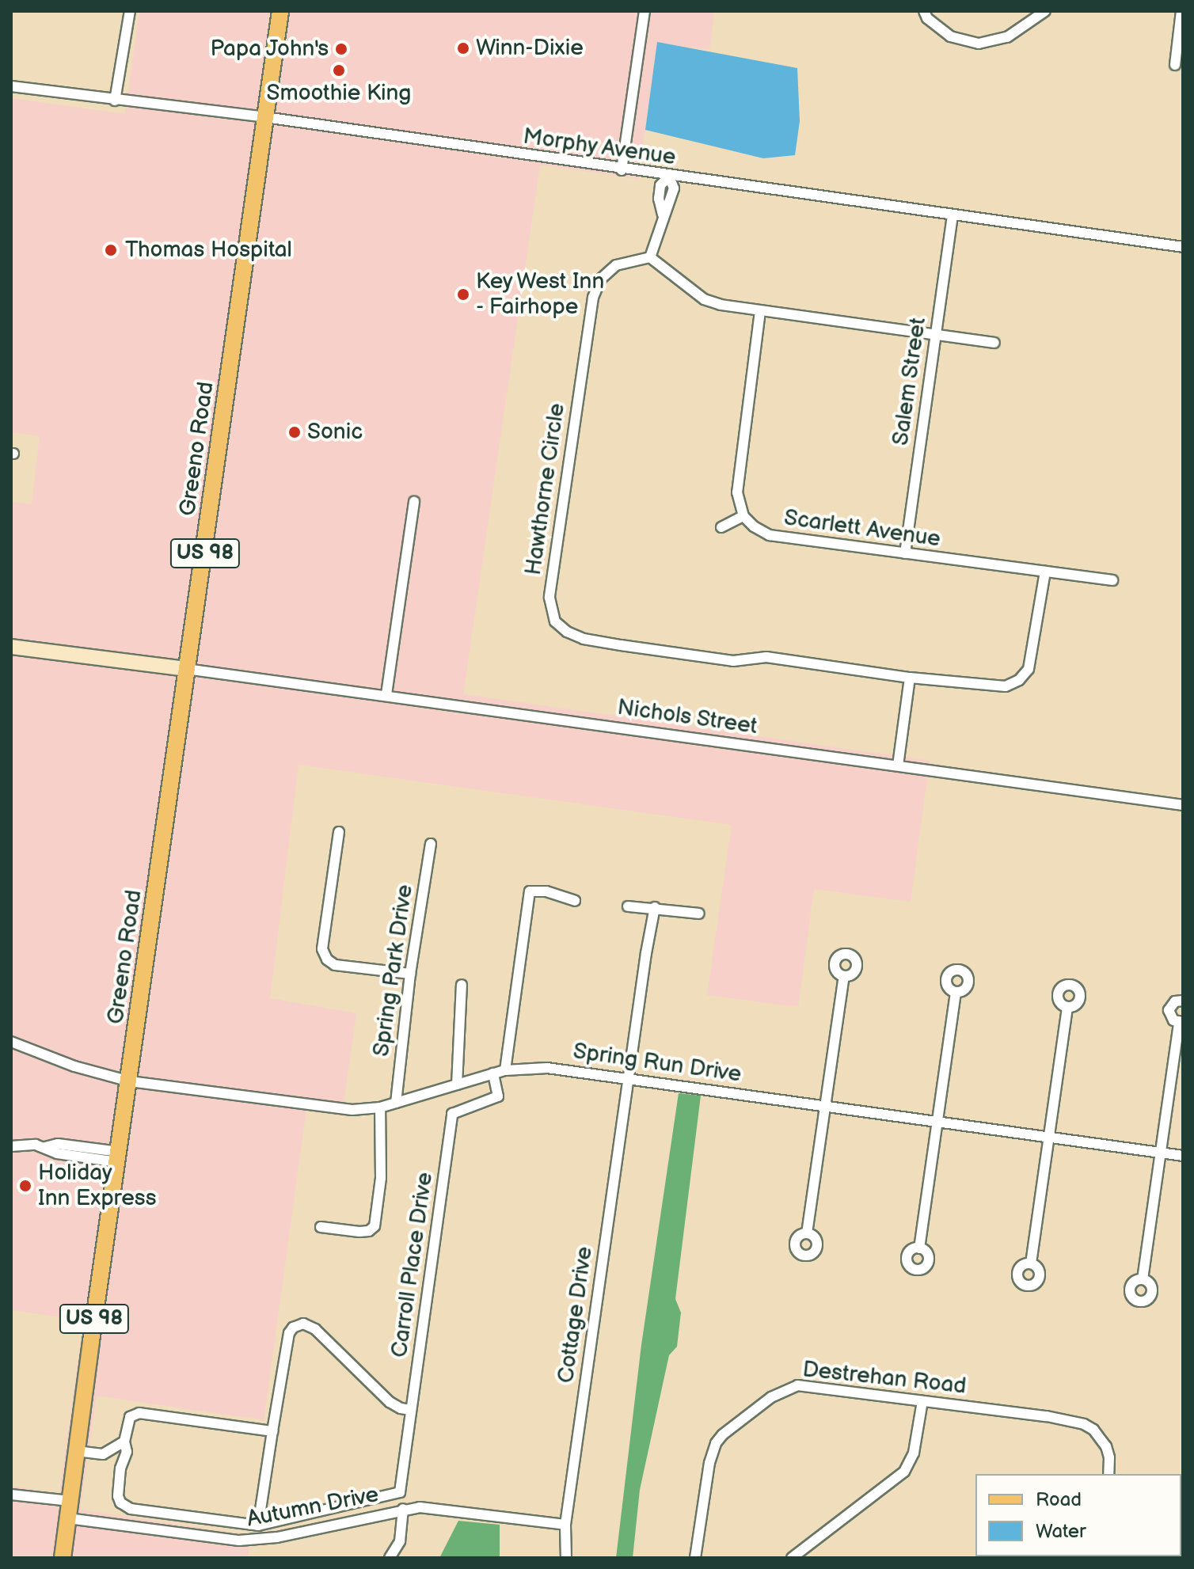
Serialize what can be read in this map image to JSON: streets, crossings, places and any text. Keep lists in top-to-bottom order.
{
  "streets": {
    "main road": ["Greeno Road", "US 98"],
    "street": [
      "Morphy Avenue",
      "Salem Street",
      "Hawthorne Circle",
      "Scarlett Avenue",
      "Nichols Street",
      "Spring Park Drive",
      "Spring Run Drive",
      "Carroll Place Drive",
      "Cottage Drive",
      "Destrehan Road",
      "Autumn Drive"
    ]
  },
  "crossings": [
    ["Morphy Avenue", "Salem Street"],
    ["Morphy Avenue", "Greeno Road"],
    ["Salem Street", "Scarlett Avenue"],
    ["Greeno Road", "US 98"],
    ["Greeno Road", "Nichols Street"],
    ["Greeno Road", "Spring Run Drive"],
    ["Hawthorne Circle", "Scarlett Avenue"],
    ["US 98", "Spring Run Drive"],
    ["US 98", "Autumn Drive"],
    ["Spring Park Drive", "Spring Run Drive"],
    ["Spring Run Drive", "Carroll Place Drive"],
    ["Spring Run Drive", "Cottage Drive"],
    ["Cottage Drive", "Autumn Drive"]
  ],
  "places": [
    "Winn-Dixie",
    "Papa John's",
    "Smoothie King",
    "Thomas Hospital",
    "Key West Inn - Fairhope",
    "Sonic",
    "Holiday Inn Express"
  ],
  "legend": ["Road", "Water"]
}
